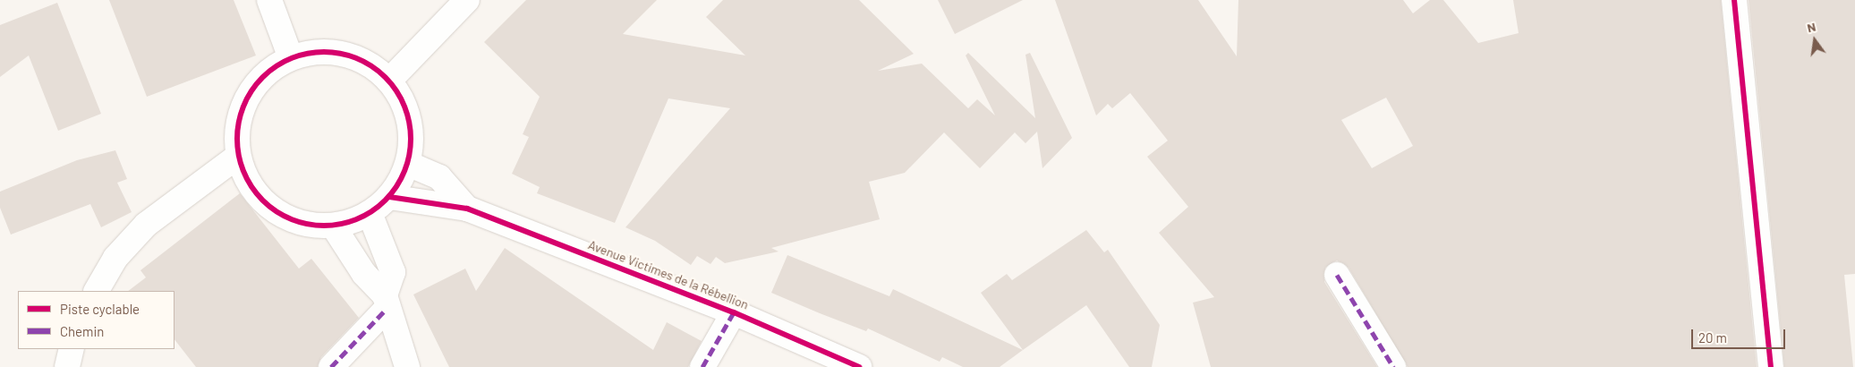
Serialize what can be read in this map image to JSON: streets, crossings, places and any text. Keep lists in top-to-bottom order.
{
  "streets": {
    "street": ["Avenue Victimes de la Rébellion"]
  },
  "legend": ["Piste cyclable", "Chemin"],
  "scale_bar": "20 m",
  "north": "top"
}
